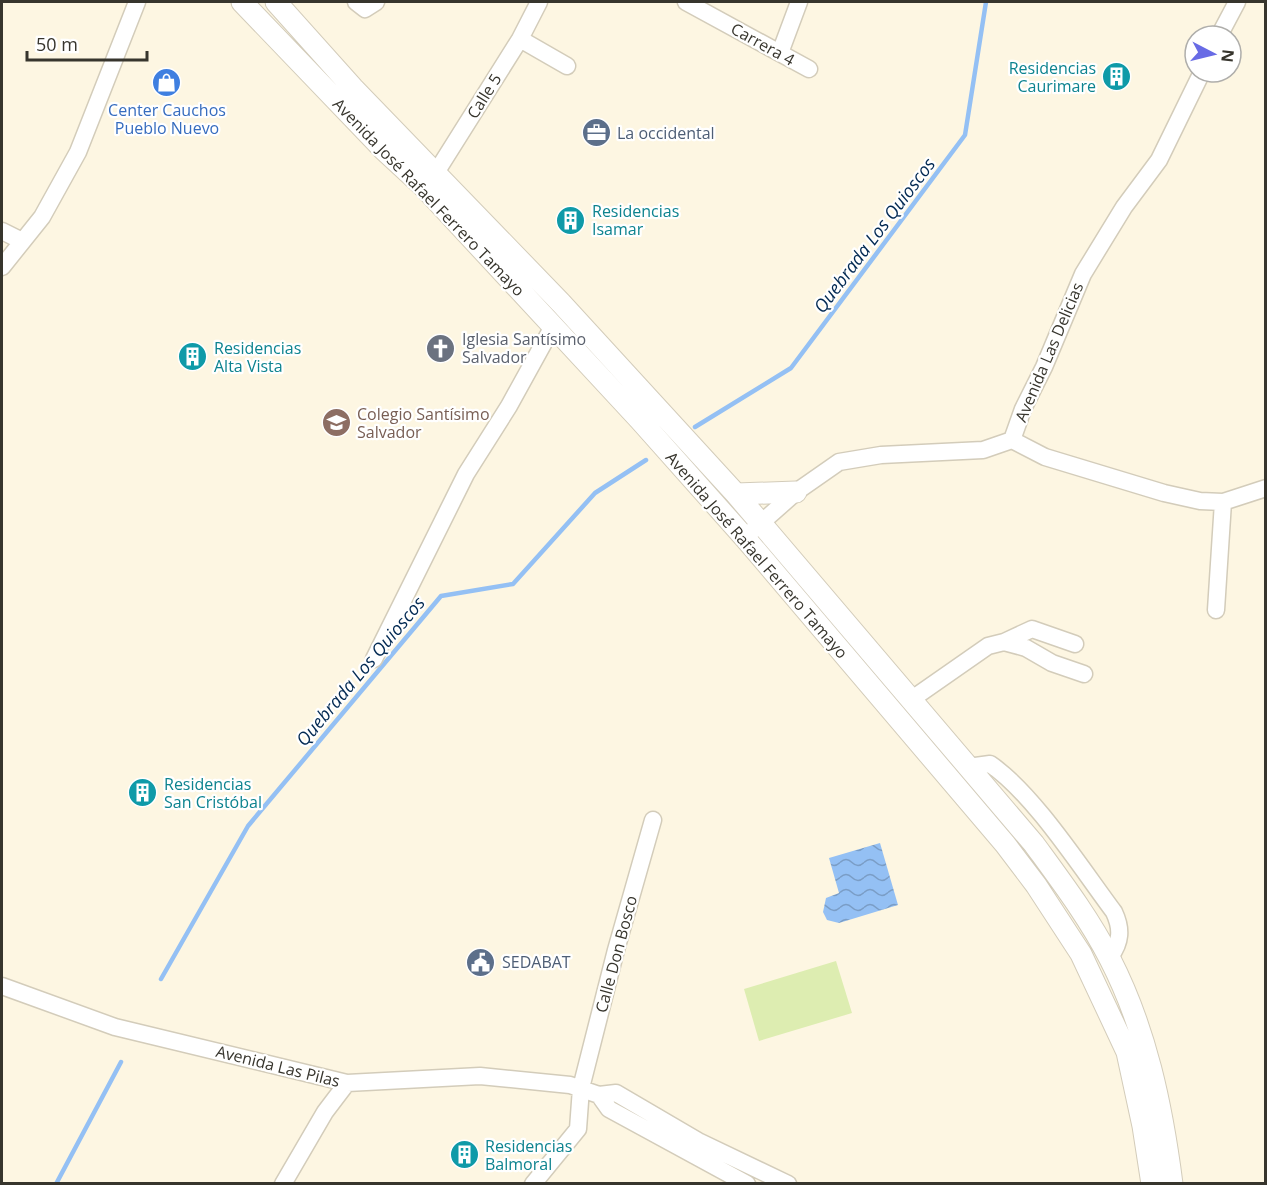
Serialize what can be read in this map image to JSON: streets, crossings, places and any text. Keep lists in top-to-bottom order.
{
  "streets": {
    "street": [
      "Carrera 4",
      "Calle 5",
      "Avenida José Rafael Ferrero Tamayo",
      "Avenida Las Delicias",
      "Calle Don Bosco",
      "Avenida Las Pilas"
    ]
  },
  "crossings": [
    ["Calle 5", "Avenida José Rafael Ferrero Tamayo"],
    ["Avenida José Rafael Ferrero Tamayo", "Avenida Las Delicias"],
    ["Calle Don Bosco", "Avenida Las Pilas"]
  ],
  "water": ["Quebrada Los Quioscos"],
  "places": {
    "building": [
      "Residencias Caurimare",
      "Residencias Isamar",
      "Residencias Alta Vista",
      "Residencias San Cristóbal",
      "Residencias Balmoral"
    ],
    "shop": ["Center Cauchos Pueblo Nuevo"],
    "office": ["La occidental"],
    "church": ["Iglesia Santísimo Salvador"],
    "school or university": ["Colegio Santísimo Salvador"],
    "public building": ["SEDABAT"]
  },
  "scale_bar": "50 m",
  "north": "right"
}
